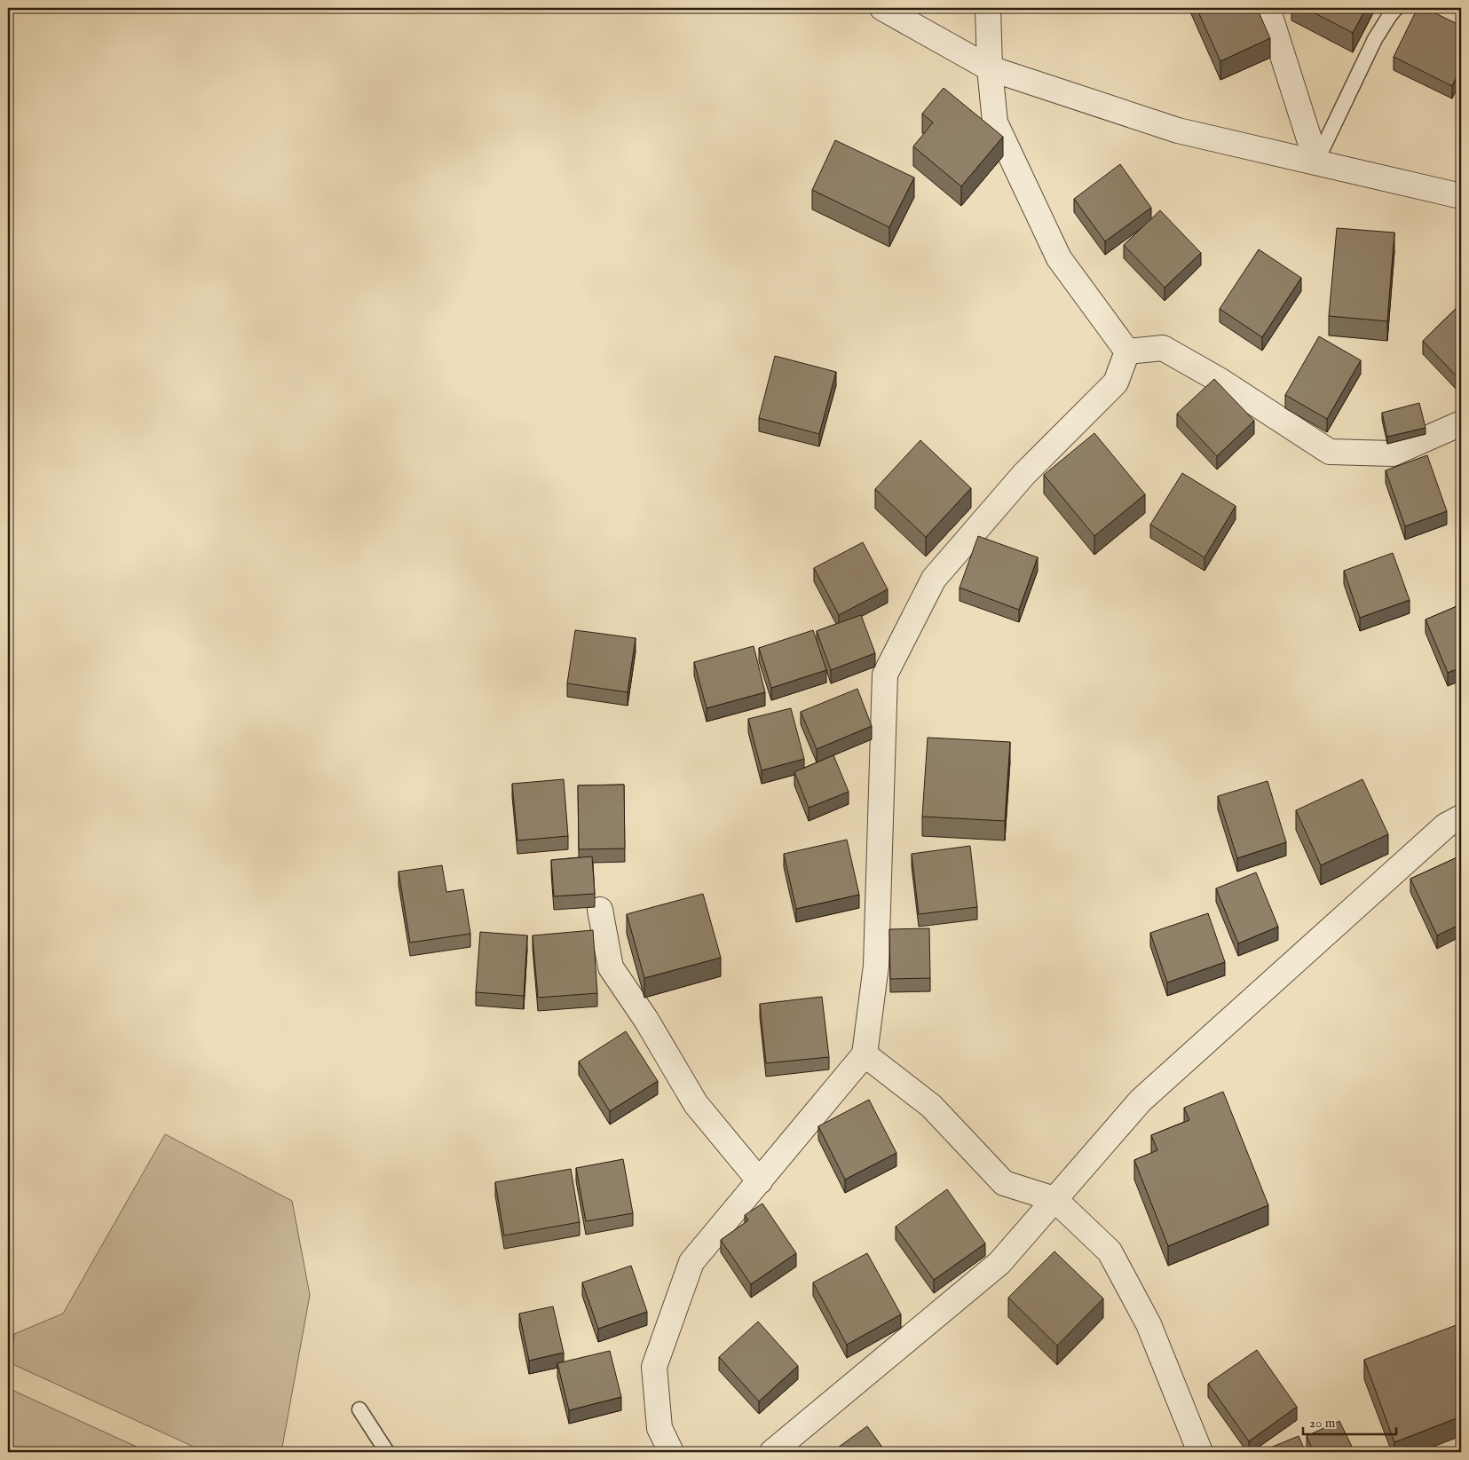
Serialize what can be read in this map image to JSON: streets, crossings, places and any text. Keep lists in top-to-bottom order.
{
  "scale_bar": "20 m"
}
